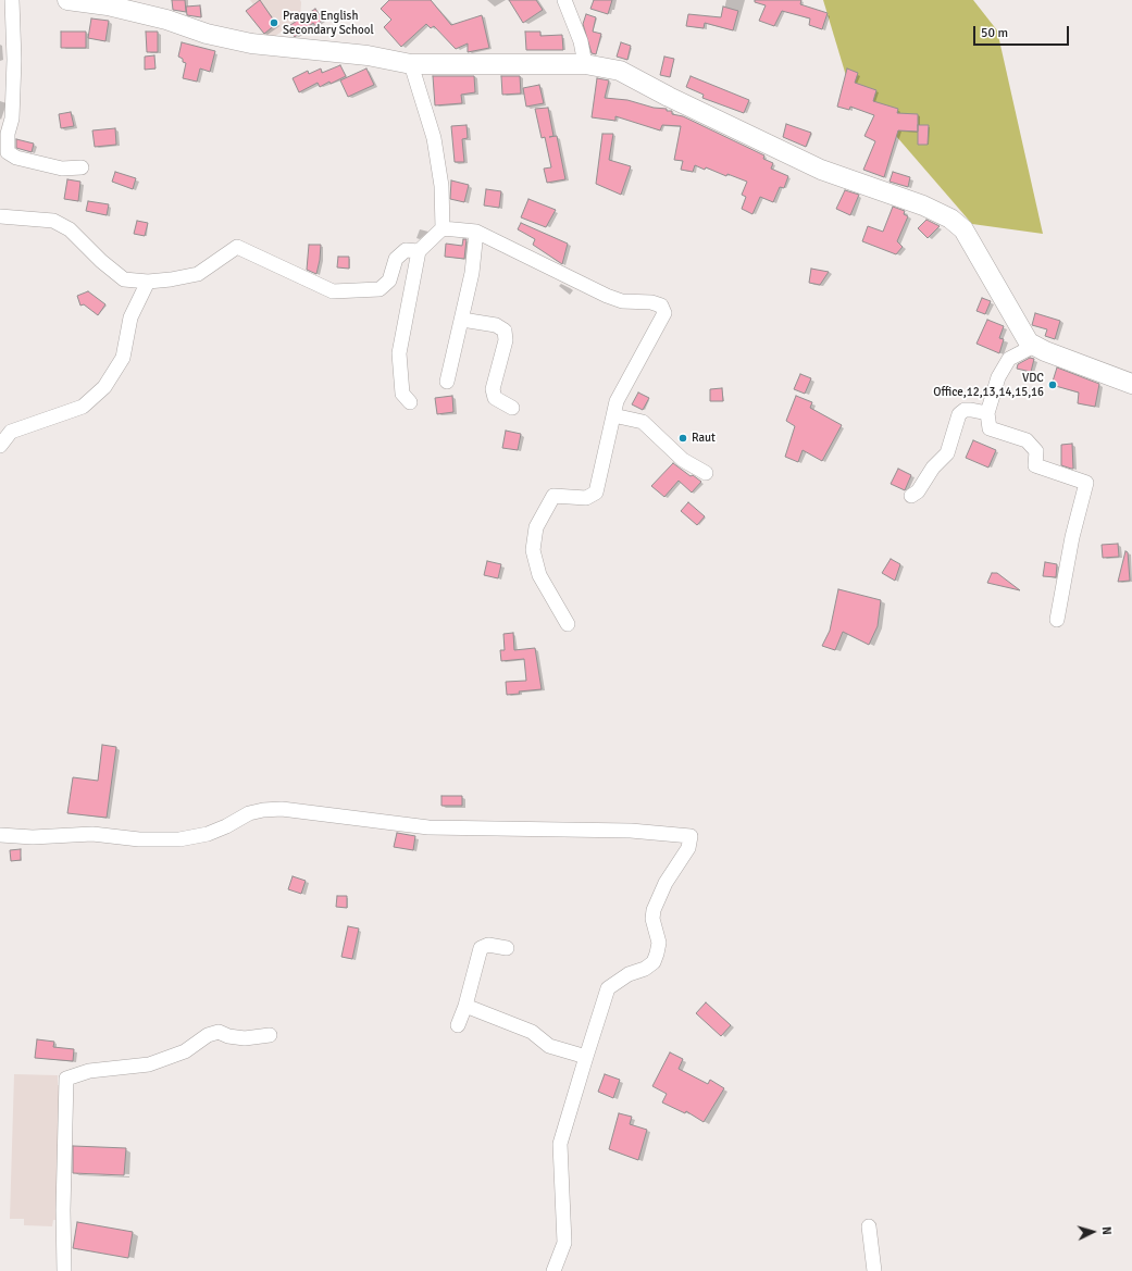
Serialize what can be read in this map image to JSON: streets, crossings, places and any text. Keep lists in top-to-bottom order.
{
  "places": ["Pragya English Secondary School", "VDC Office,12,13,14,15,16", "Raut"],
  "scale_bar": "50 m",
  "north": "right"
}
